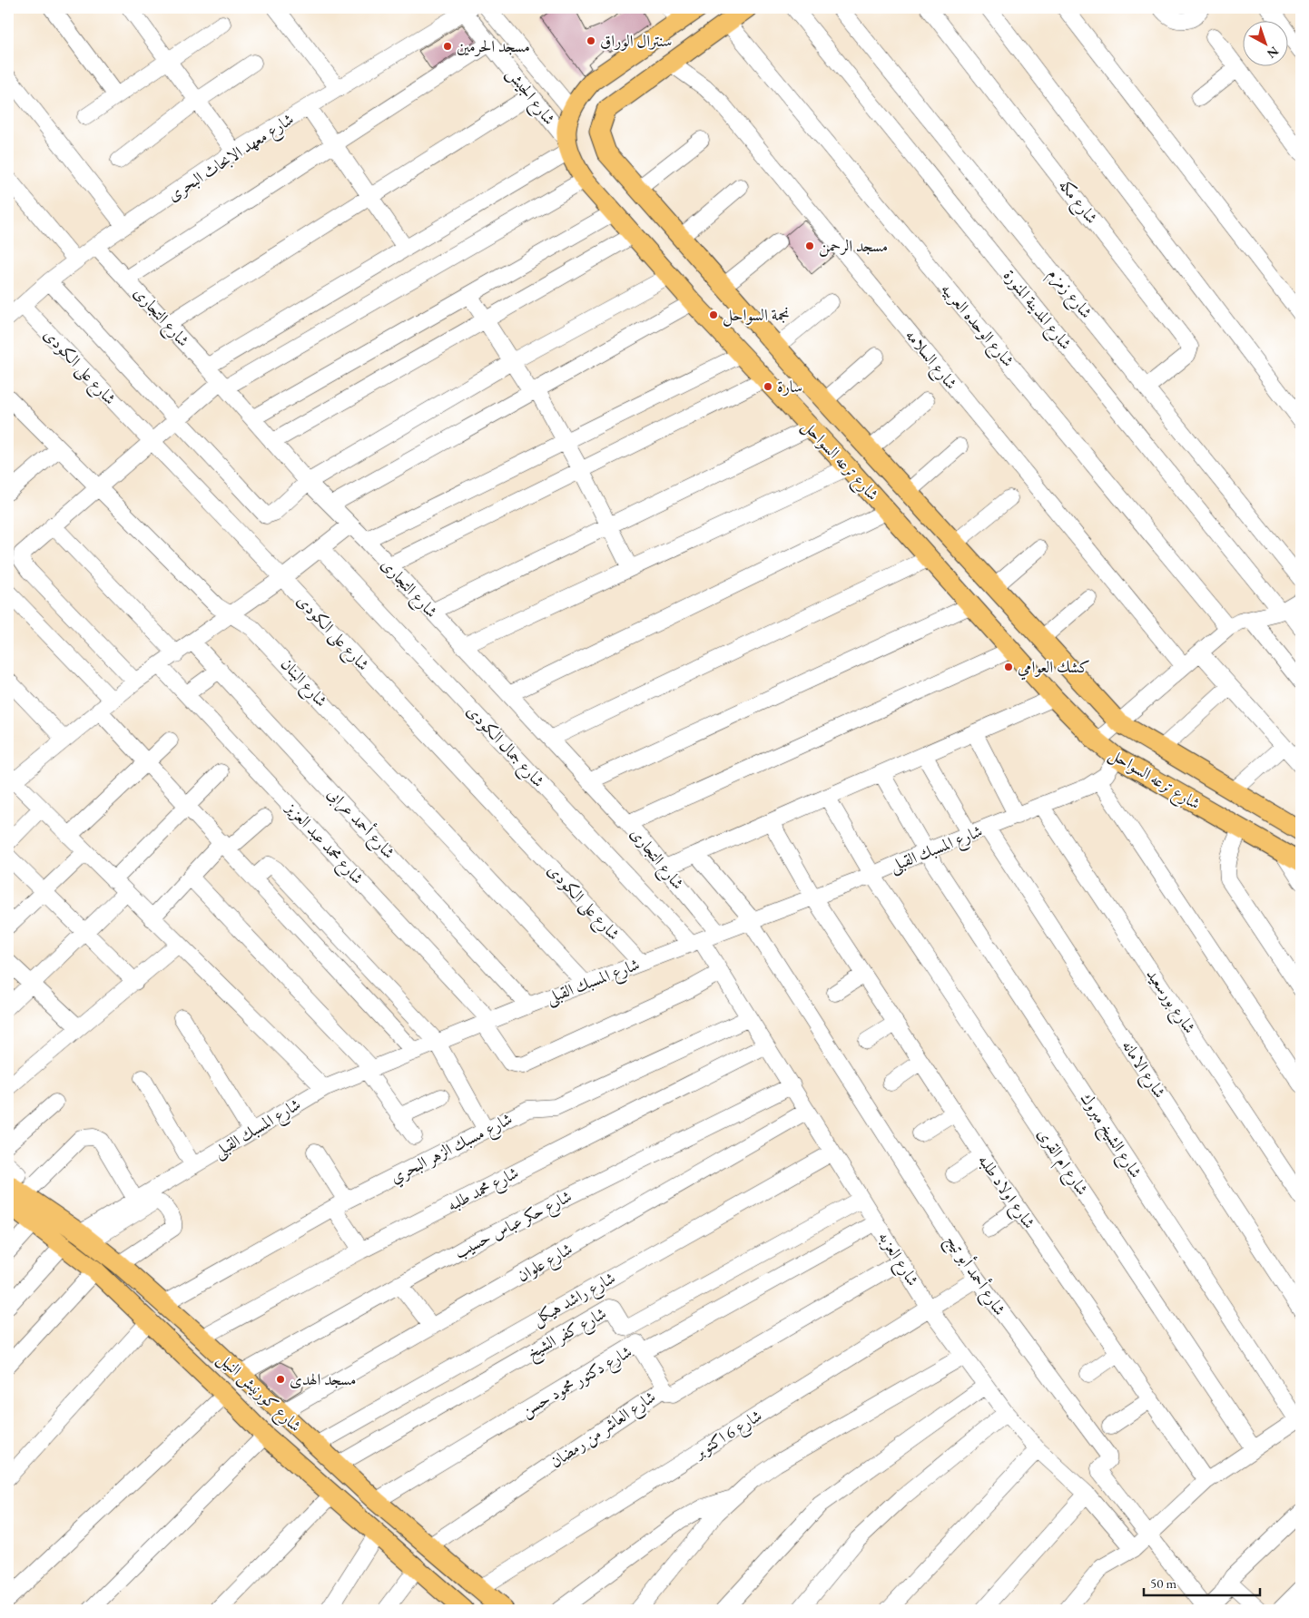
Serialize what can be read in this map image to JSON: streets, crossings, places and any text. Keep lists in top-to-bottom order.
{
  "streets": {
    "main road": ["شارع ترعه السواحل", "شارع كورنيش النيل"],
    "street": [
      "شارع الجيش",
      "شارع معهد الابحاث البحرى",
      "شارع مكه",
      "شارع زمزم",
      "شارع المدينة المنورة",
      "شارع التجارى",
      "شارع الوحده العربيه",
      "شارع السلامه",
      "شارع على الكودى",
      "شارع البنان",
      "شارع جمال الكودى",
      "شارع أحمد عرابى",
      "شارع محمد عبد العزيز",
      "شارع المسبك القبلى",
      "شارع بورسعيد",
      "شارع الامانه",
      "شارع الشيخ مبروك",
      "شارع مسبك الزهر البحري",
      "شارع ام القرى",
      "شارع محمد طلبه",
      "شارع اولاد طلبه",
      "شارع حكر عباس حسيب",
      "شارع العزبه",
      "شارع علوان",
      "شارع أحمد أبو تيج",
      "شارع راشد هيكل",
      "شارع كفر الشيخ",
      "شارع دكتور محمود حسن",
      "شارع العاشر من رمضان",
      "شارع 6 اكتوبر"
    ]
  },
  "crossings": [
    ["شارع الجيش", "شارع معهد الابحاث البحرى"],
    ["شارع الجيش", "شارع ترعه السواحل"],
    ["شارع معهد الابحاث البحرى", "شارع التجارى"],
    ["شارع معهد الابحاث البحرى", "شارع على الكودى"],
    ["شارع مكه", "شارع زمزم"],
    ["شارع التجارى", "شارع المسبك القبلى"],
    ["شارع الوحده العربيه", "شارع ترعه السواحل"],
    ["شارع السلامه", "شارع ترعه السواحل"],
    ["شارع على الكودى", "شارع المسبك القبلى"],
    ["شارع ترعه السواحل", "شارع المسبك القبلى"],
    ["شارع البنان", "شارع المسبك القبلى"],
    ["شارع جمال الكودى", "شارع المسبك القبلى"],
    ["شارع جمال الكودى", "شارع العزبه"],
    ["شارع أحمد عرابى", "شارع المسبك القبلى"],
    ["شارع محمد عبد العزيز", "شارع المسبك القبلى"],
    ["شارع محمد عبد العزيز", "شارع العزبه"],
    ["شارع المسبك القبلى", "شارع بورسعيد"],
    ["شارع المسبك القبلى", "شارع الامانه"],
    ["شارع المسبك القبلى", "شارع الشيخ مبروك"],
    ["شارع المسبك القبلى", "شارع ام القرى"],
    ["شارع المسبك القبلى", "شارع اولاد طلبه"],
    ["شارع المسبك القبلى", "شارع العزبه"],
    ["شارع المسبك القبلى", "شارع أحمد أبو تيج"],
    ["شارع المسبك القبلى", "شارع كورنيش النيل"],
    ["شارع مسبك الزهر البحري", "شارع العزبه"],
    ["شارع مسبك الزهر البحري", "شارع كورنيش النيل"],
    ["شارع محمد طلبه", "شارع العزبه"],
    ["شارع محمد طلبه", "شارع كورنيش النيل"],
    ["شارع حكر عباس حسيب", "شارع العزبه"],
    ["شارع حكر عباس حسيب", "شارع كورنيش النيل"],
    ["شارع العزبه", "شارع علوان"],
    ["شارع العزبه", "شارع راشد هيكل"],
    ["شارع العزبه", "شارع كفر الشيخ"],
    ["شارع العزبه", "شارع دكتور محمود حسن"],
    ["شارع العزبه", "شارع العاشر من رمضان"],
    ["شارع العزبه", "شارع 6 اكتوبر"],
    ["شارع علوان", "شارع كورنيش النيل"],
    ["شارع أحمد أبو تيج", "شارع 6 اكتوبر"],
    ["شارع راشد هيكل", "شارع كورنيش النيل"],
    ["شارع كفر الشيخ", "شارع كورنيش النيل"],
    ["شارع دكتور محمود حسن", "شارع كورنيش النيل"],
    ["شارع كورنيش النيل", "شارع العاشر من رمضان"],
    ["شارع كورنيش النيل", "شارع 6 اكتوبر"]
  ],
  "places": [
    "سنترال الوراق",
    "مسجد الحرمين",
    "مسجد الرحمن",
    "نجمة السواحل",
    "سارة",
    "كشك العوامي",
    "مسجد الهدى"
  ],
  "scale_bar": "50 m",
  "north": "bottom right"
}
